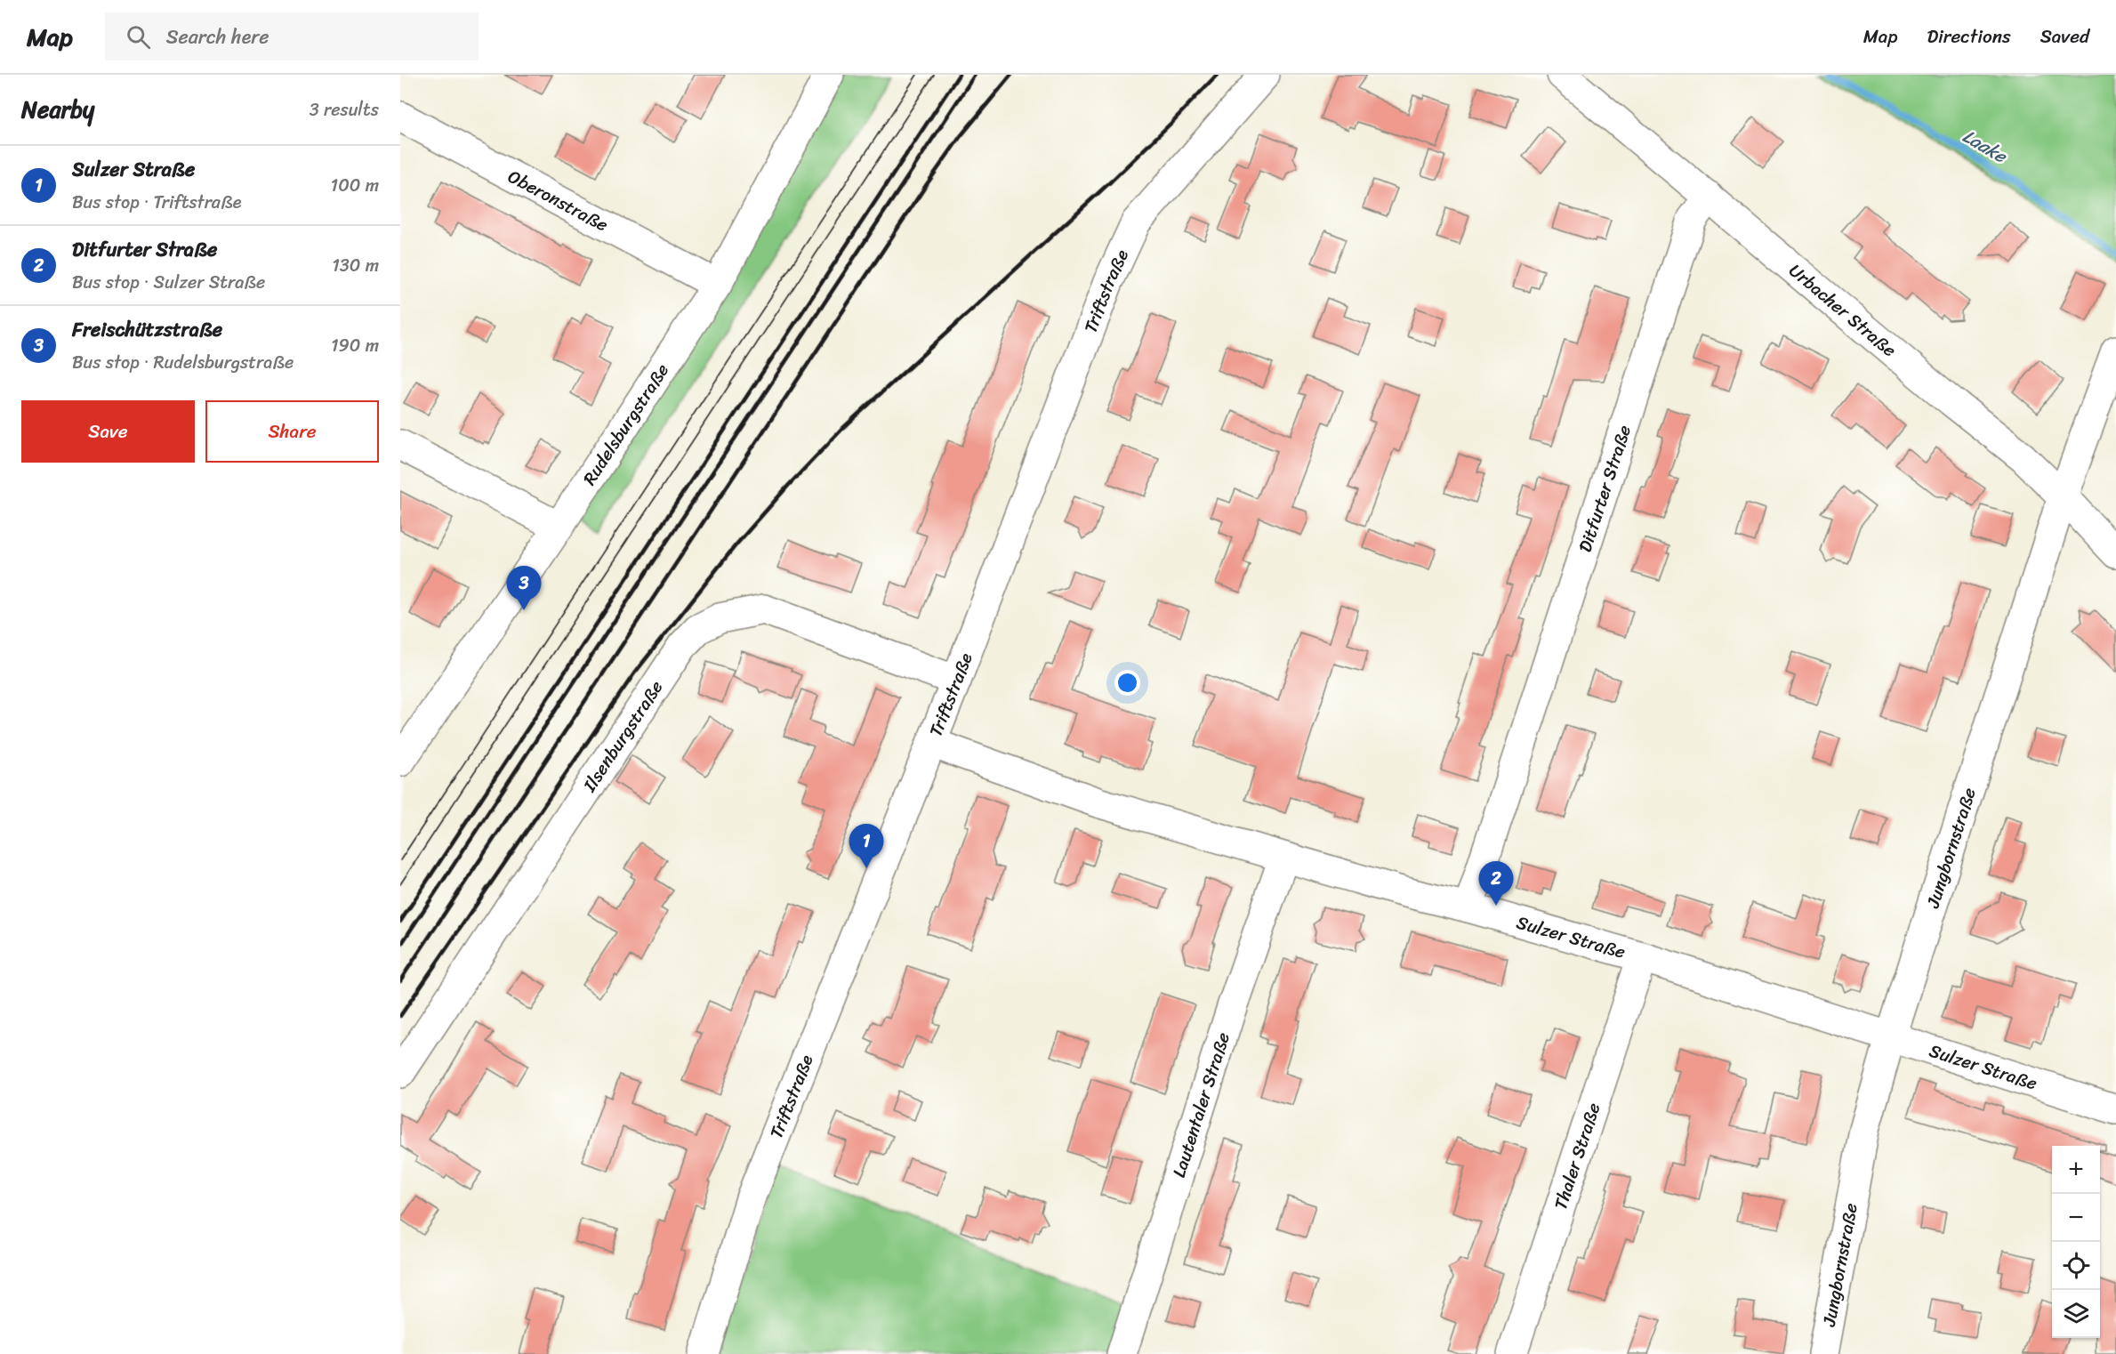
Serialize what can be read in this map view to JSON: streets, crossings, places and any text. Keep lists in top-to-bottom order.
{
  "streets": {
    "street": [
      "Oberonstraße",
      "Triftstraße",
      "Urbacher Straße",
      "Rudelsburgstraße",
      "Ditfurter Straße",
      "Ilsenburgstraße",
      "Jungbornstraße",
      "Sulzer Straße",
      "Lautentaler Straße",
      "Thaler Straße"
    ]
  },
  "crossings": [
    ["Oberonstraße", "Rudelsburgstraße"],
    ["Triftstraße", "Ilsenburgstraße"],
    ["Triftstraße", "Sulzer Straße"],
    ["Urbacher Straße", "Ditfurter Straße"],
    ["Urbacher Straße", "Jungbornstraße"],
    ["Ditfurter Straße", "Sulzer Straße"],
    ["Jungbornstraße", "Sulzer Straße"],
    ["Sulzer Straße", "Lautentaler Straße"],
    ["Sulzer Straße", "Thaler Straße"]
  ],
  "water": ["Laake"],
  "page": {
    "header": "Map",
    "search": "Search here",
    "nav": ["Map", "Directions", "Saved"],
    "heading": ["Nearby", "3 results"],
    "list": [
      {
        "mark": "1",
        "name": "Sulzer Straße",
        "note": "Bus stop · Triftstraße",
        "value": "100 m"
      },
      {
        "mark": "2",
        "name": "Ditfurter Straße",
        "note": "Bus stop · Sulzer Straße",
        "value": "130 m"
      },
      {
        "mark": "3",
        "name": "Freischützstraße",
        "note": "Bus stop · Rudelsburgstraße",
        "value": "190 m"
      }
    ],
    "buttons": ["Save", "Share"],
    "pins": ["3", "1", "2"],
    "map_buttons": ["+", "−"]
  }
}
